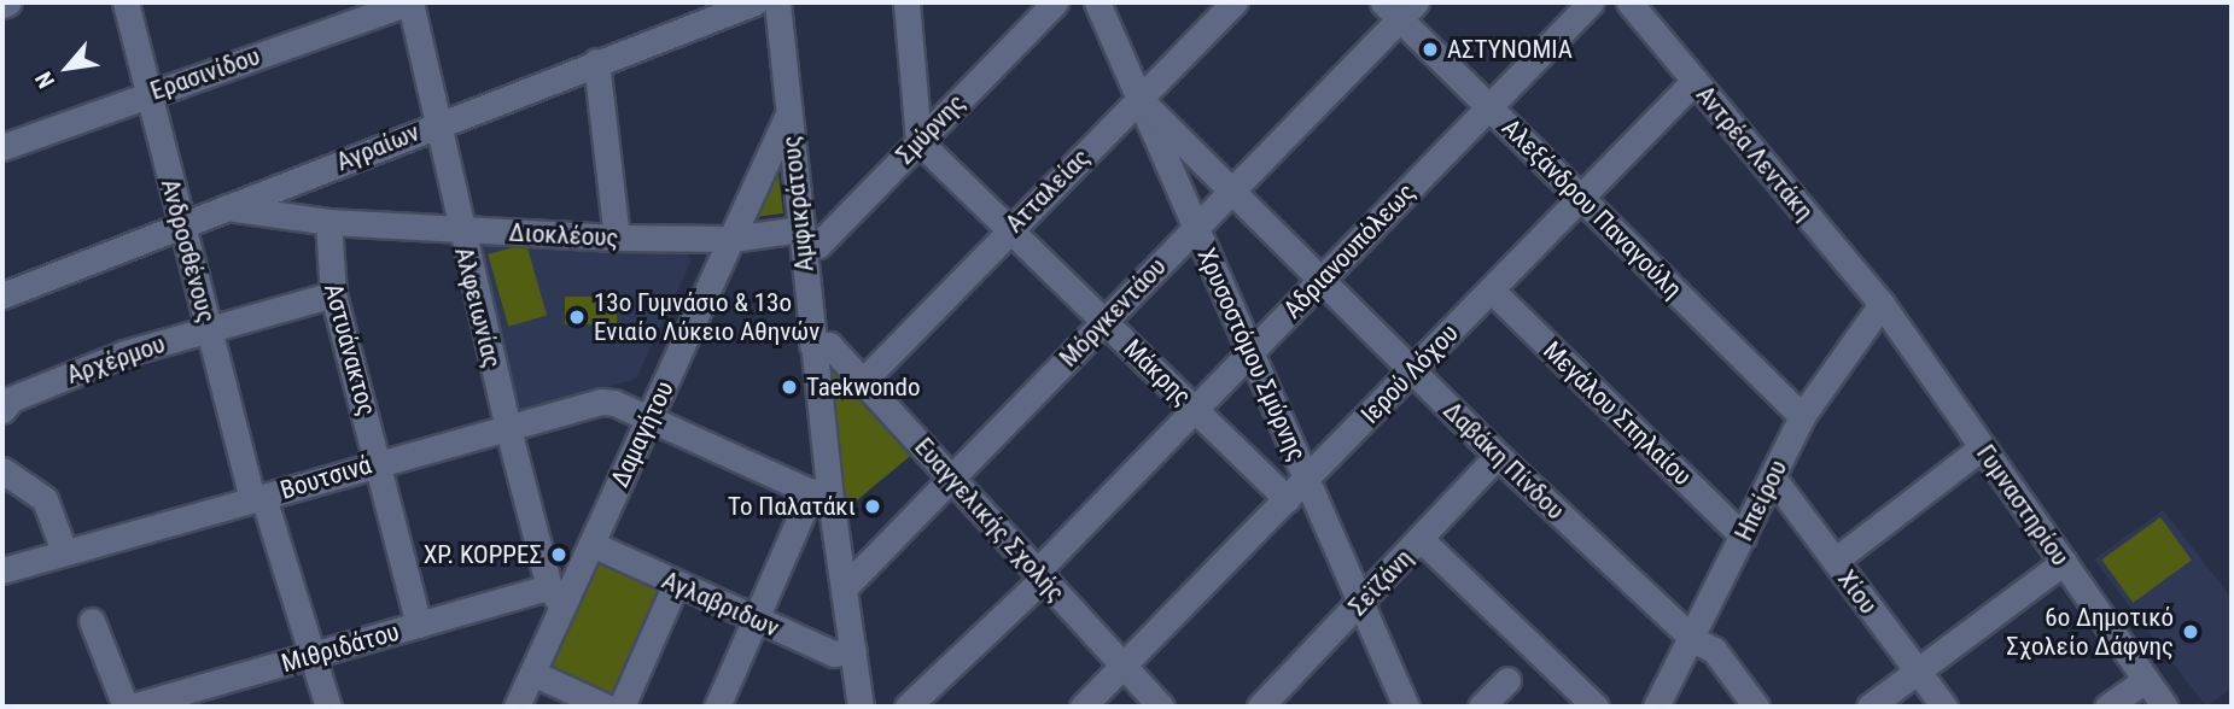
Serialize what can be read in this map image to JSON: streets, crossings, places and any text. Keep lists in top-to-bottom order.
{
  "streets": {
    "street": [
      "Ερασινίδου",
      "Σμύρνης",
      "Αγραίων",
      "Αντρέα Λεντάκη",
      "Ατταλείας",
      "Αμφικράτους",
      "Αλεξάνδρου Παναγούλη",
      "Διοκλέους",
      "Ανδροσθένους",
      "Αδριανουπόλεως",
      "Αλφειωνίας",
      "Μόργκεντάου",
      "Αστυάνακτος",
      "Χρυσοστόμου Σμύρνης",
      "Αρχέρμου",
      "Μάκρης",
      "Ιερού Λόχου",
      "Μεγάλου Σπηλαίου",
      "Δαμαγήτου",
      "Δαβάκη Πίνδου",
      "Βουτσινά",
      "Ηπείρου",
      "Γυμναστηρίου",
      "Ευαγγελικής Σχολής",
      "Σεϊζάνη",
      "Χίου",
      "Αγλαβριδων",
      "Μιθριδάτου"
    ]
  },
  "crossings": [
    ["Ερασινίδου", "Ανδροσθένους"],
    ["Ερασινίδου", "Αλφειωνίας"],
    ["Σμύρνης", "Αμφικράτους"],
    ["Σμύρνης", "Διοκλέους"],
    ["Σμύρνης", "Μάκρης"],
    ["Αγραίων", "Διοκλέους"],
    ["Αγραίων", "Ανδροσθένους"],
    ["Αγραίων", "Αλφειωνίας"],
    ["Αντρέα Λεντάκη", "Ιερού Λόχου"],
    ["Αντρέα Λεντάκη", "Ηπείρου"],
    ["Αντρέα Λεντάκη", "Γυμναστηρίου"],
    ["Ατταλείας", "Χρυσοστόμου Σμύρνης"],
    ["Ατταλείας", "Μάκρης"],
    ["Ατταλείας", "Δαβάκη Πίνδου"],
    ["Ατταλείας", "Ευαγγελικής Σχολής"],
    ["Αμφικράτους", "Διοκλέους"],
    ["Αμφικράτους", "Μόργκεντάου"],
    ["Αμφικράτους", "Δαμαγήτου"],
    ["Αμφικράτους", "Βουτσινά"],
    ["Αμφικράτους", "Ευαγγελικής Σχολής"],
    ["Αμφικράτους", "Αγλαβριδων"],
    ["Αλεξάνδρου Παναγούλη", "Αδριανουπόλεως"],
    ["Αλεξάνδρου Παναγούλη", "Μόργκεντάου"],
    ["Αλεξάνδρου Παναγούλη", "Ιερού Λόχου"],
    ["Αλεξάνδρου Παναγούλη", "Ηπείρου"],
    ["Διοκλέους", "Αλφειωνίας"],
    ["Διοκλέους", "Αστυάνακτος"],
    ["Διοκλέους", "Δαμαγήτου"],
    ["Ανδροσθένους", "Αρχέρμου"],
    ["Ανδροσθένους", "Βουτσινά"],
    ["Ανδροσθένους", "Μιθριδάτου"],
    ["Αδριανουπόλεως", "Χρυσοστόμου Σμύρνης"],
    ["Αδριανουπόλεως", "Μάκρης"],
    ["Αδριανουπόλεως", "Δαβάκη Πίνδου"],
    ["Αδριανουπόλεως", "Ευαγγελικής Σχολής"],
    ["Αλφειωνίας", "Δαμαγήτου"],
    ["Αλφειωνίας", "Βουτσινά"],
    ["Αλφειωνίας", "Μιθριδάτου"],
    ["Μόργκεντάου", "Χρυσοστόμου Σμύρνης"],
    ["Μόργκεντάου", "Μάκρης"],
    ["Μόργκεντάου", "Δαβάκη Πίνδου"],
    ["Μόργκεντάου", "Ευαγγελικής Σχολής"],
    ["Αστυάνακτος", "Αρχέρμου"],
    ["Αστυάνακτος", "Βουτσινά"],
    ["Αστυάνακτος", "Μιθριδάτου"],
    ["Χρυσοστόμου Σμύρνης", "Ιερού Λόχου"],
    ["Χρυσοστόμου Σμύρνης", "Δαβάκη Πίνδου"],
    ["Χρυσοστόμου Σμύρνης", "Σεϊζάνη"],
    ["Μάκρης", "Ιερού Λόχου"],
    ["Ιερού Λόχου", "Μεγάλου Σπηλαίου"],
    ["Ιερού Λόχου", "Δαβάκη Πίνδου"],
    ["Ιερού Λόχου", "Ευαγγελικής Σχολής"],
    ["Μεγάλου Σπηλαίου", "Ηπείρου"],
    ["Δαμαγήτου", "Βουτσινά"],
    ["Δαμαγήτου", "Αγλαβριδων"],
    ["Δαμαγήτου", "Μιθριδάτου"],
    ["Δαβάκη Πίνδου", "Ηπείρου"],
    ["Δαβάκη Πίνδου", "Σεϊζάνη"],
    ["Ηπείρου", "Γυμναστηρίου"],
    ["Ηπείρου", "Χίου"]
  ],
  "places": [
    "ΑΣΤΥΝΟΜΙΑ",
    "13ο Γυμνάσιο & 13ο Ενιαίο Λύκειο Αθηνών",
    "Taekwondo",
    "Το Παλατάκι",
    "ΧΡ. ΚΟΡΡΕΣ",
    "6ο Δημοτικό Σχολείο Δάφνης"
  ],
  "north": "bottom left"
}
